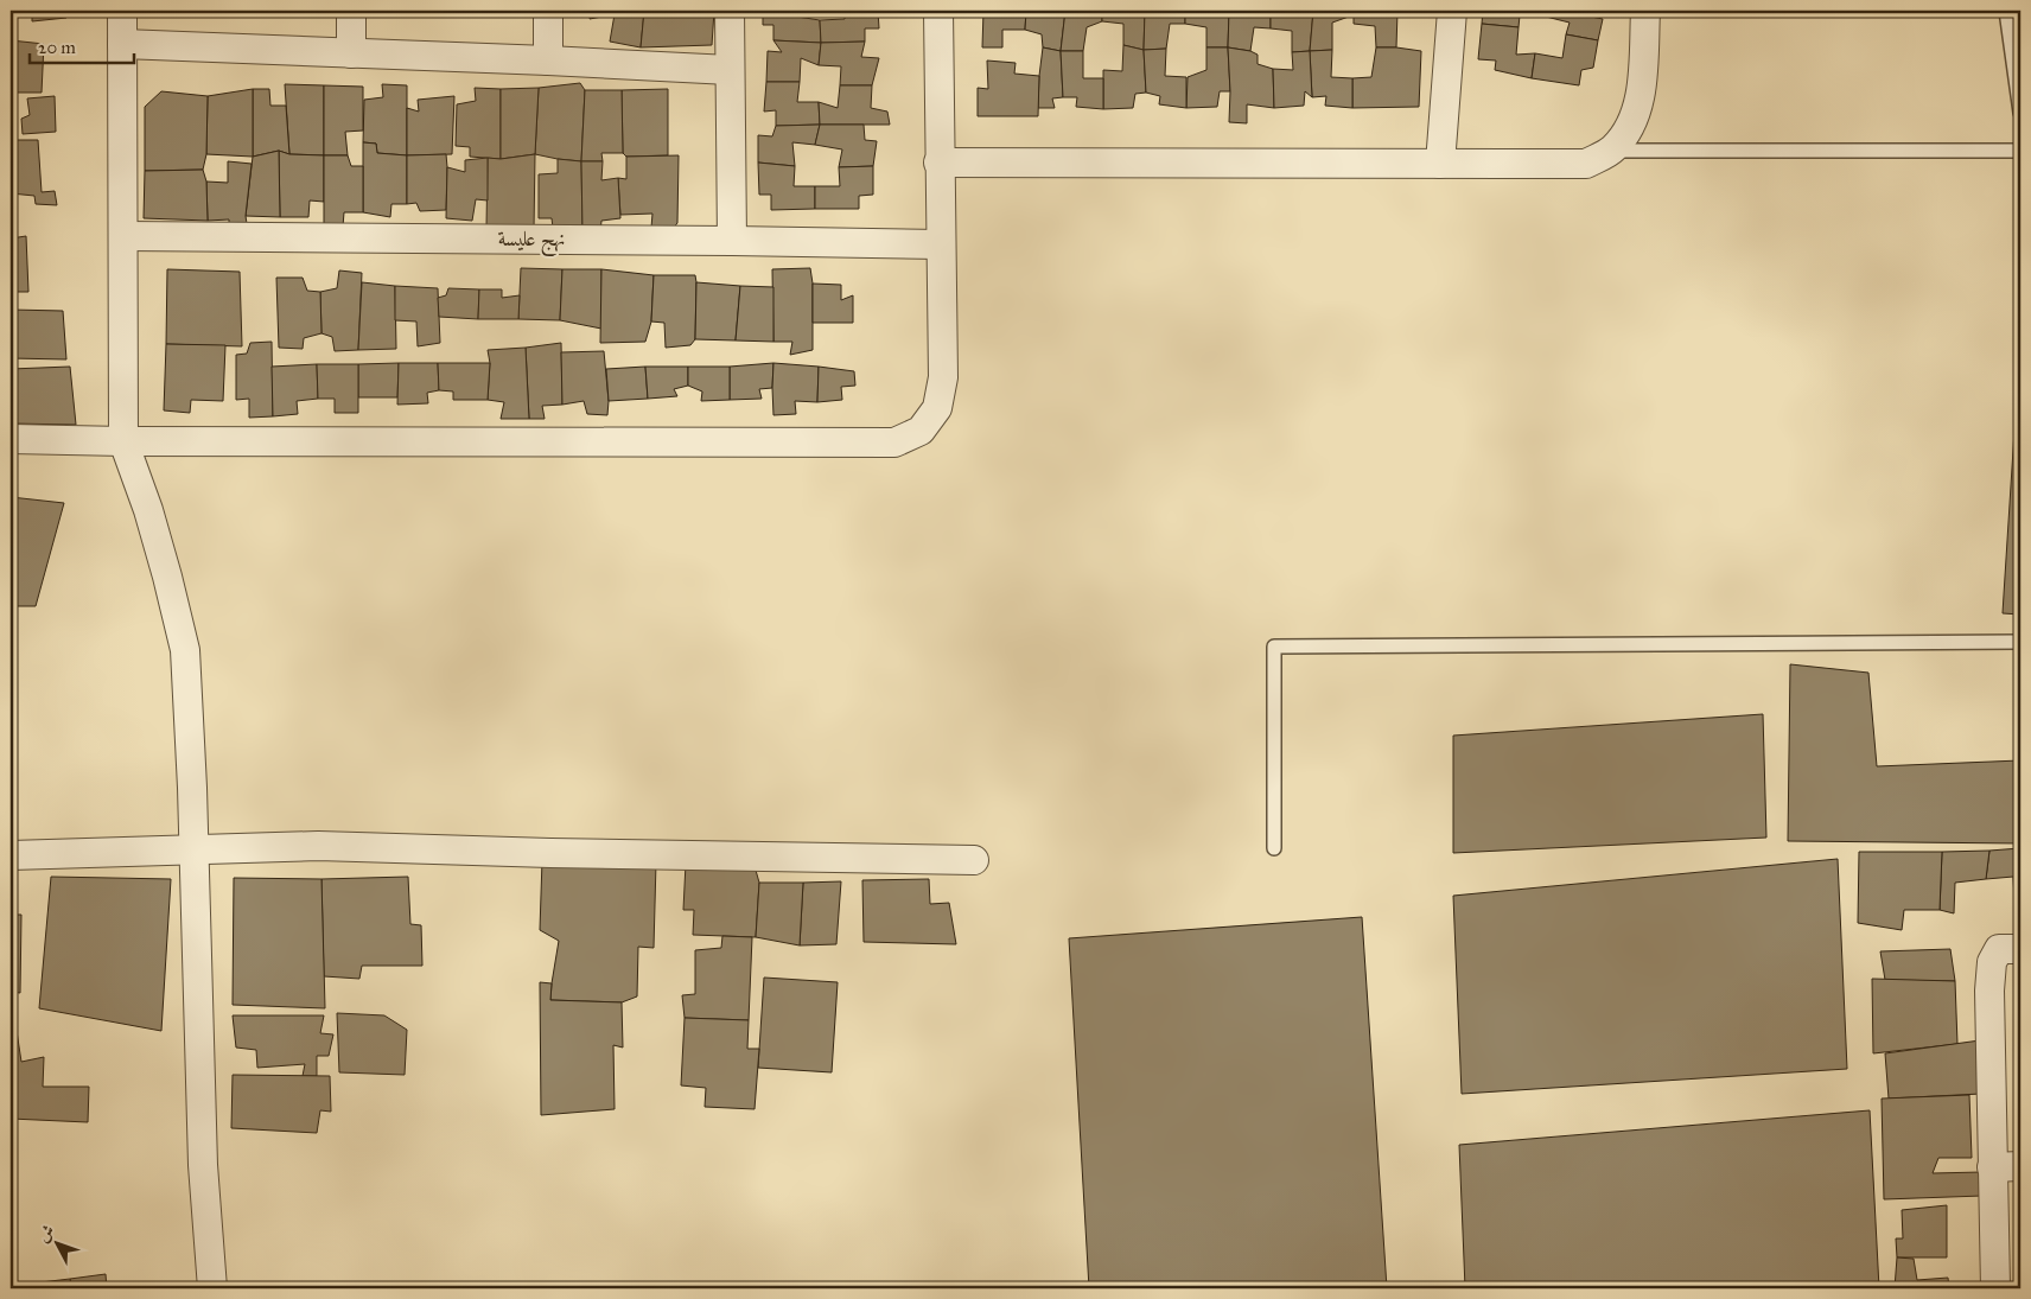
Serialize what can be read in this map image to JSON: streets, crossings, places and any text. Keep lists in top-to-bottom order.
{
  "streets": {
    "street": ["نهج عليسة"]
  },
  "scale_bar": "20 m",
  "north": "top left"
}
